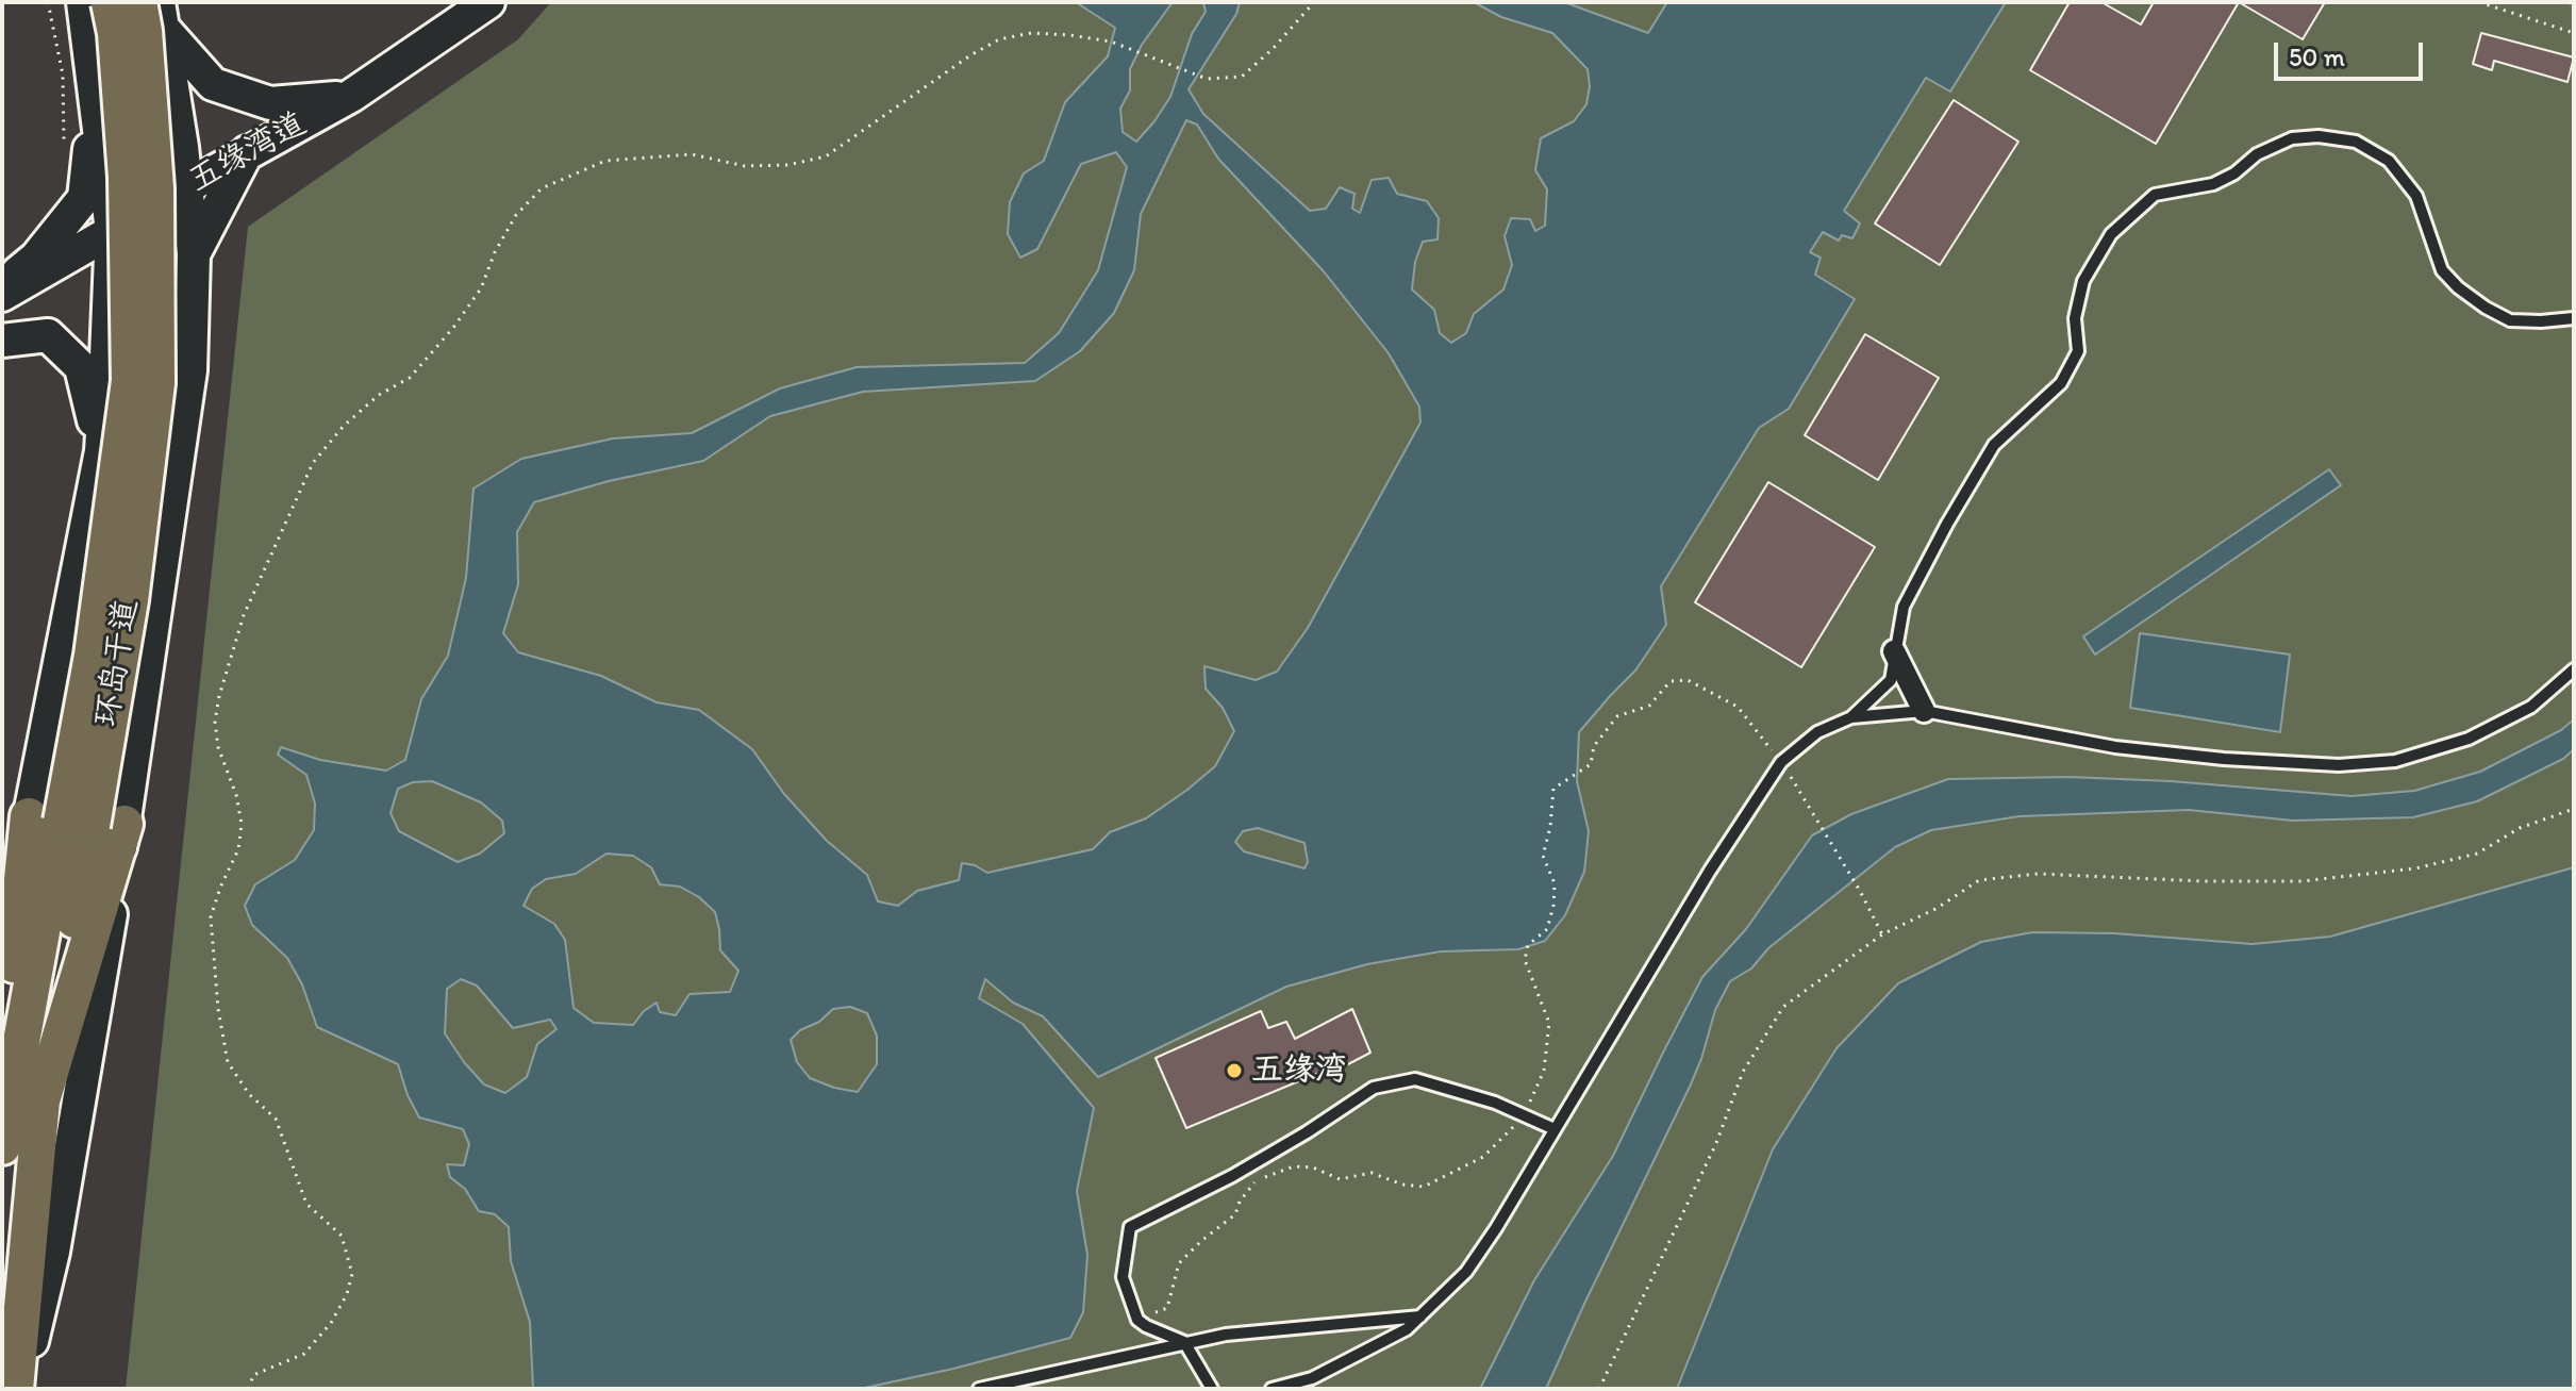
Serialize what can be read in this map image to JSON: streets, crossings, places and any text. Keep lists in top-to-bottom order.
{
  "streets": {
    "highway": ["环岛干道"],
    "main road": ["五缘湾道"]
  },
  "places": ["五缘湾"],
  "scale_bar": "50 m"
}
